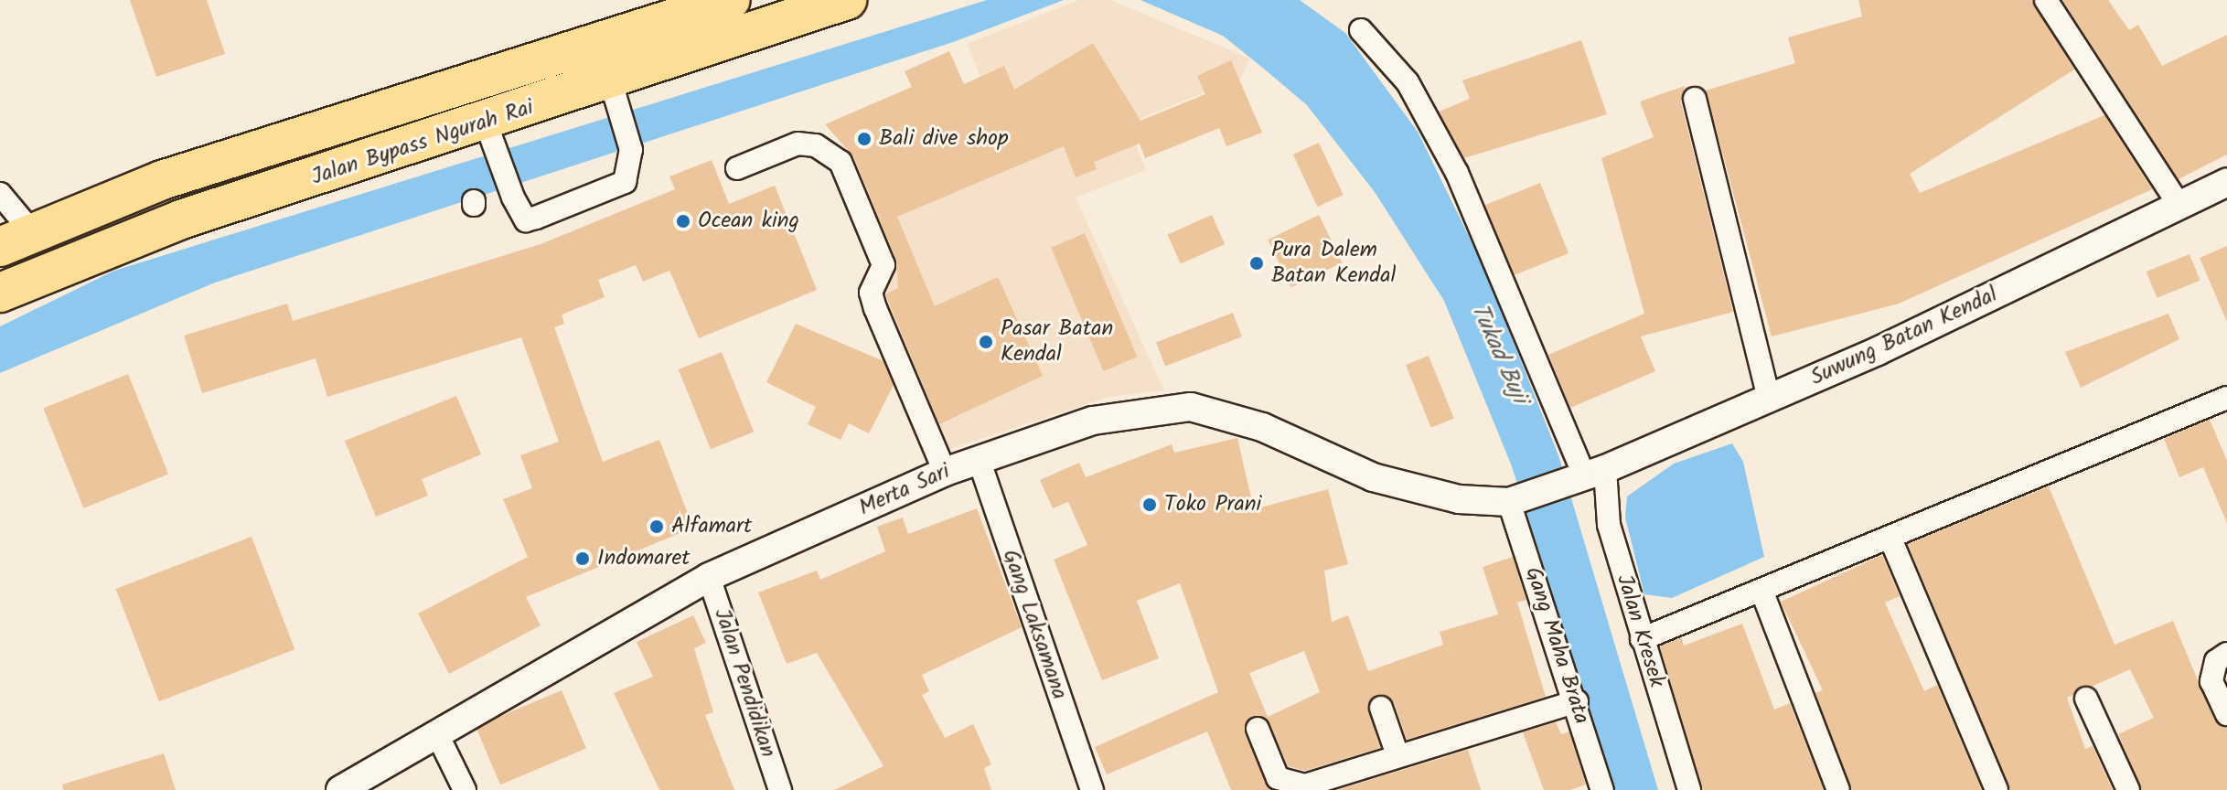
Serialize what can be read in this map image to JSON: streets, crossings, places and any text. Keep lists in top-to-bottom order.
{
  "streets": {
    "highway": ["Jalan Bypass Ngurah Rai"],
    "street": [
      "Suwung Batan Kendal",
      "Merta Sari",
      "Gang Laksamana",
      "Jalan Kresek",
      "Gang Maha Brata",
      "Jalan Pendidikan"
    ]
  },
  "crossings": [
    ["Suwung Batan Kendal", "Merta Sari"],
    ["Suwung Batan Kendal", "Jalan Kresek"],
    ["Suwung Batan Kendal", "Gang Maha Brata"],
    ["Merta Sari", "Gang Laksamana"],
    ["Merta Sari", "Gang Maha Brata"],
    ["Merta Sari", "Jalan Pendidikan"]
  ],
  "water": ["Tukad Buji"],
  "places": [
    "Bali dive shop",
    "Ocean king",
    "Pura Dalem Batan Kendal",
    "Pasar Batan Kendal",
    "Toko Prani",
    "Alfamart",
    "Indomaret"
  ]
}
